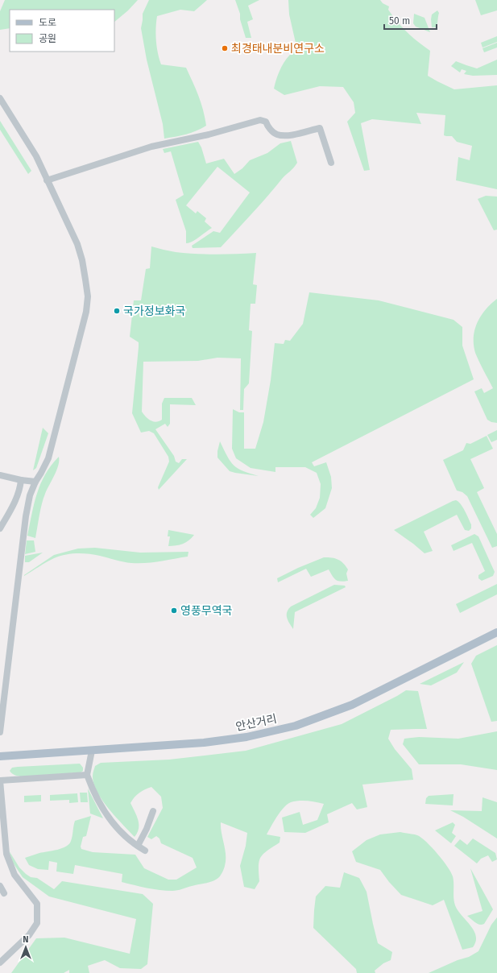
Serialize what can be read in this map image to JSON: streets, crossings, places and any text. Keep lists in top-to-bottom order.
{
  "streets": {
    "main road": ["안산거리"]
  },
  "places": ["최경태내분비연구소", "국가정보화국", "영풍무역국"],
  "legend": ["도로", "공원"],
  "scale_bar": "50 m",
  "north": "top"
}
